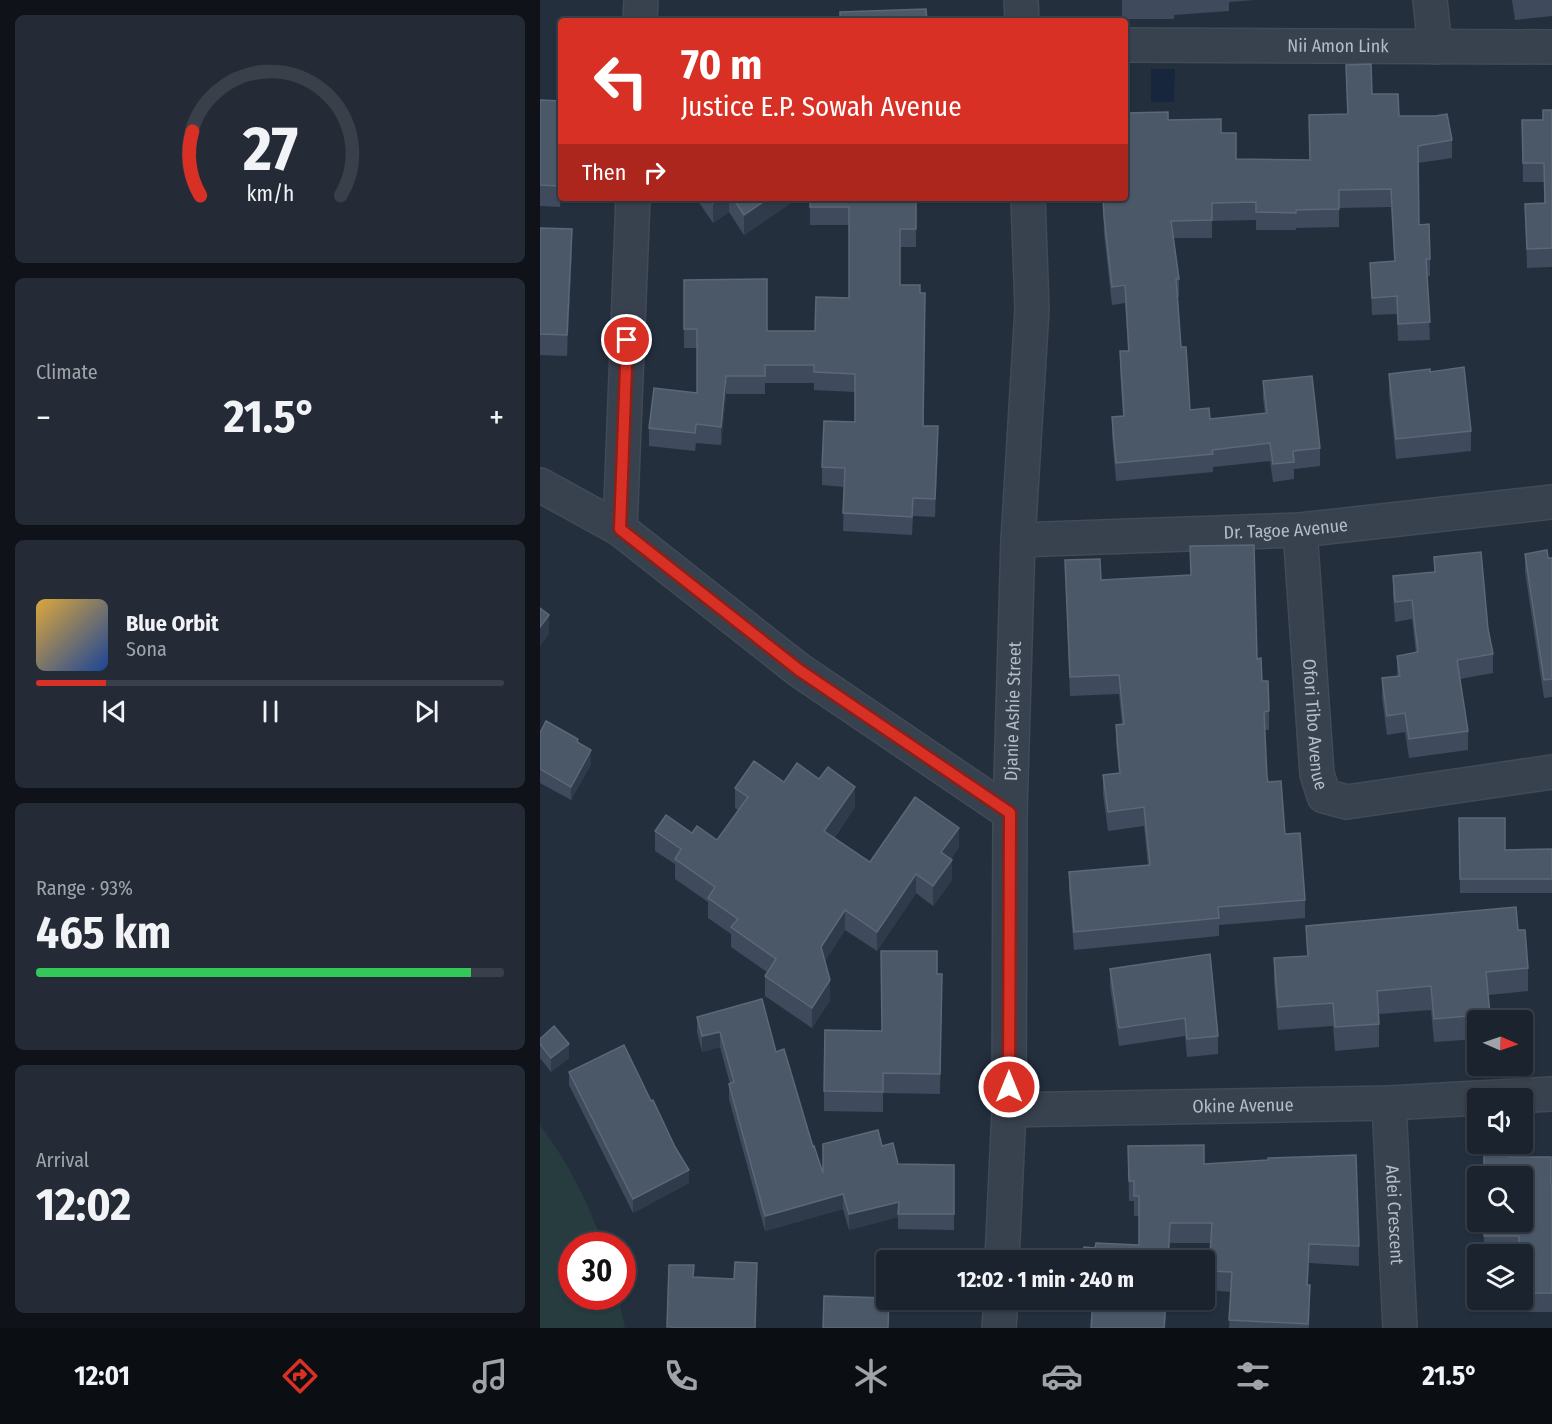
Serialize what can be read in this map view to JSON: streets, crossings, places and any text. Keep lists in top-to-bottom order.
{
  "streets": {
    "street": [
      "Nii Amon Link",
      "Dr. Tagoe Avenue",
      "Djanie Ashie Street",
      "Ofori Tibo Avenue",
      "Okine Avenue",
      "Adei Crescent"
    ]
  },
  "crossings": [
    ["Dr. Tagoe Avenue", "Djanie Ashie Street"],
    ["Dr. Tagoe Avenue", "Ofori Tibo Avenue"],
    ["Djanie Ashie Street", "Okine Avenue"],
    ["Okine Avenue", "Adei Crescent"]
  ],
  "north": "right",
  "page": {
    "turn": ["70 m", "Justice E.P. Sowah Avenue"],
    "then": "Then",
    "tile": [
      "Climate",
      ["Range · 93%", "465 km"],
      ["Arrival", "12:02"]
    ],
    "heat": ["−", "21.5°", "+"],
    "song": ["Blue Orbit", "Sona"],
    "limit": "30",
    "trip": "12:02 · 1 min · 240 m",
    "tabs": ["12:01", "21.5°"],
    "gauge": ["27", "km/h"]
  }
}
